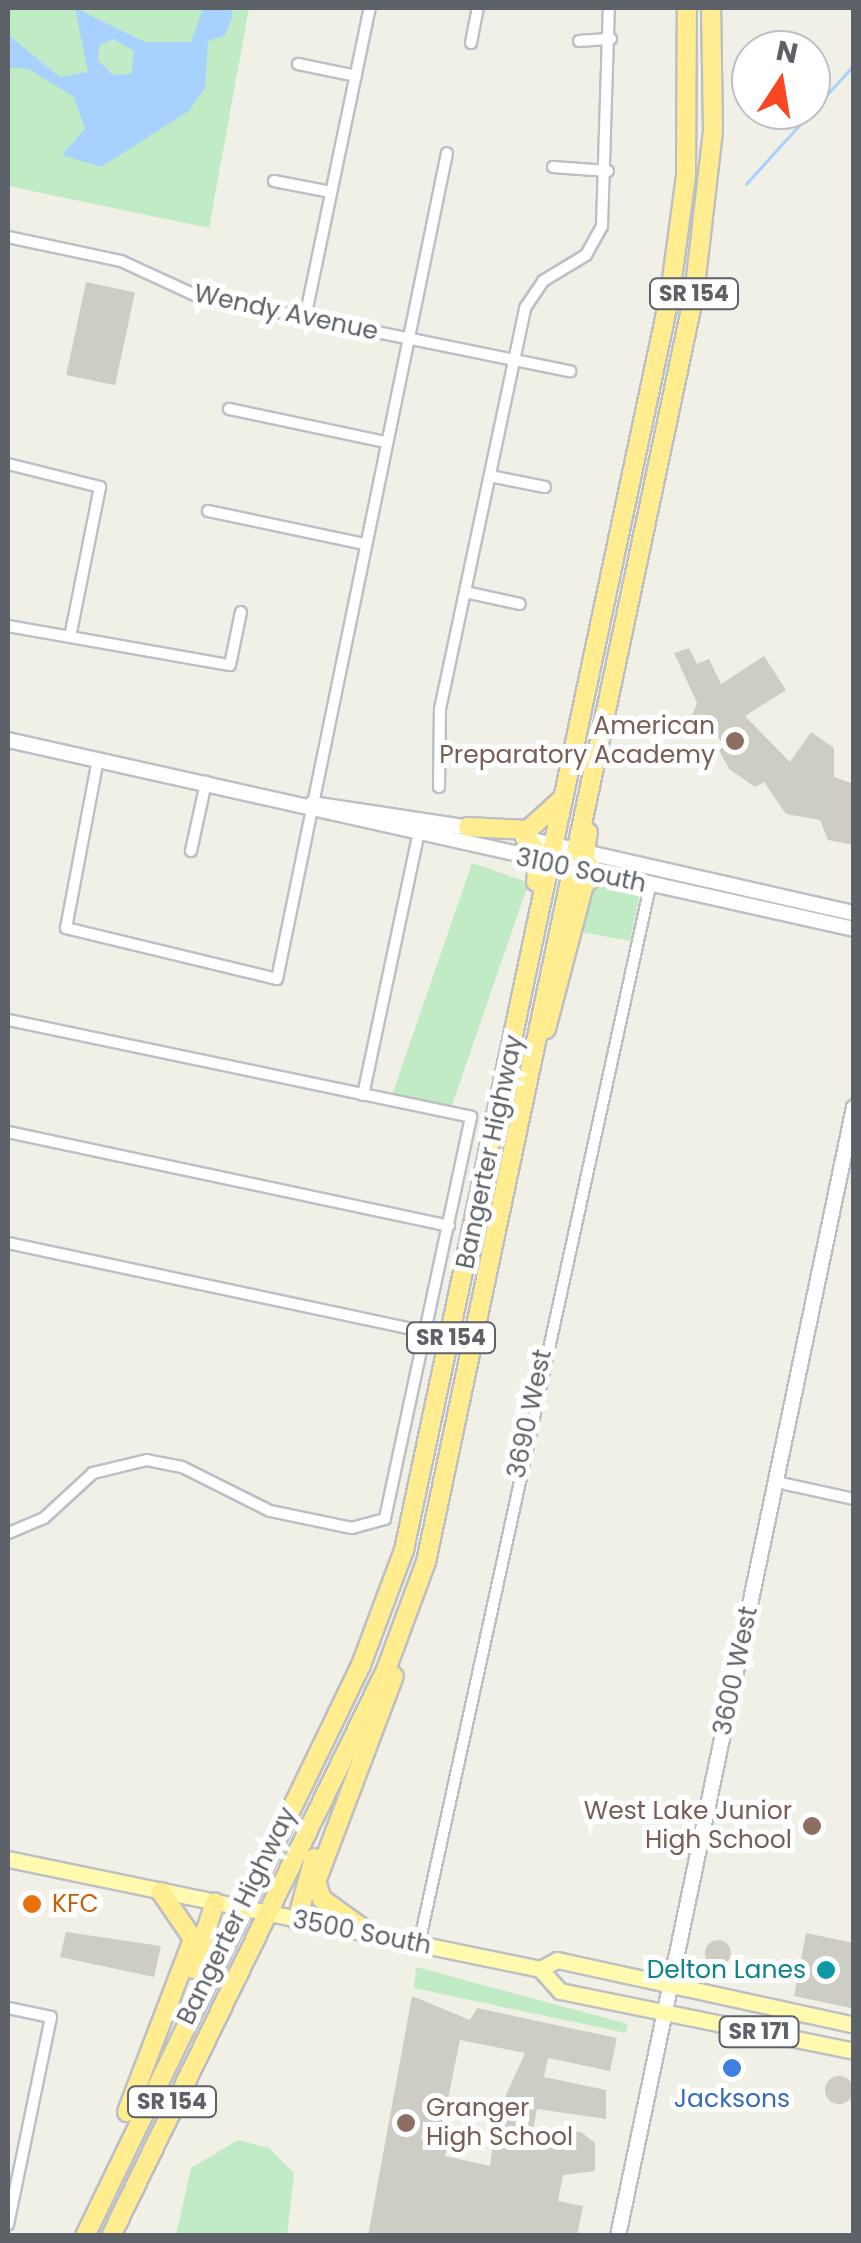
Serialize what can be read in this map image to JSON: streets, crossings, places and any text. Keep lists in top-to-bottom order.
{
  "streets": {
    "highway": ["SR 154", "Bangerter Highway"],
    "main road": [
      "3100 South",
      "3600 West",
      "3500 South",
      "SR 171"
    ],
    "street": ["Wendy Avenue", "3690 West"]
  },
  "crossings": [
    ["3100 South", "Bangerter Highway"],
    ["3100 South", "3690 West"],
    ["Bangerter Highway", "3500 South"],
    ["3690 West", "3500 South"],
    ["3600 West", "3500 South"]
  ],
  "places": [
    "American Preparatory Academy",
    "West Lake Junior High School",
    "KFC",
    "Delton Lanes",
    "Jacksons",
    "Granger High School"
  ],
  "north": "top"
}
